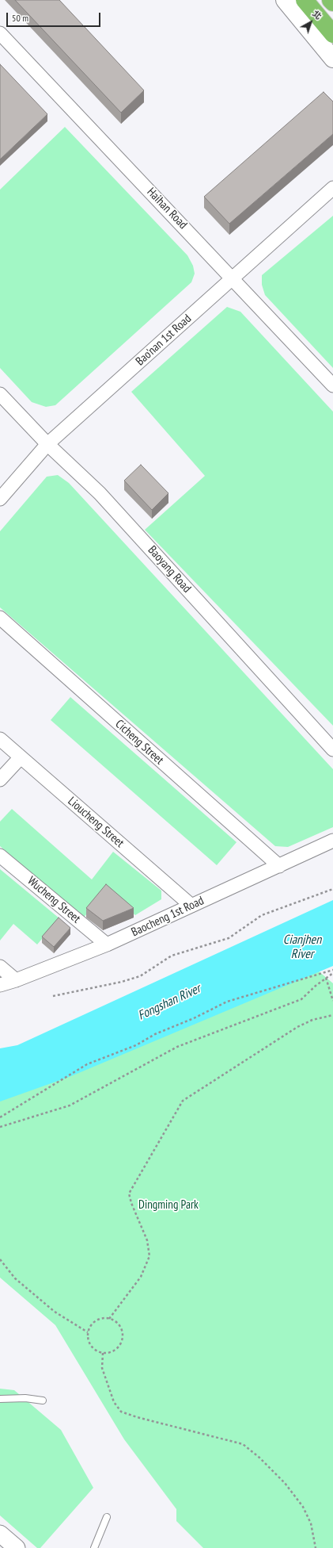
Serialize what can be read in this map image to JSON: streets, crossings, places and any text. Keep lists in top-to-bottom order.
{
  "streets": {
    "street": [
      "Haihan Road",
      "Bao'nan 1st Road",
      "Baoyang Road",
      "Cicheng Street",
      "Lioucheng Street",
      "Wucheng Street",
      "Baocheng 1st Road"
    ]
  },
  "crossings": [
    ["Haihan Road", "Bao'nan 1st Road"],
    ["Bao'nan 1st Road", "Baoyang Road"],
    ["Cicheng Street", "Baocheng 1st Road"],
    ["Lioucheng Street", "Baocheng 1st Road"],
    ["Wucheng Street", "Baocheng 1st Road"]
  ],
  "water": ["Cianjhen River", "Fongshan River"],
  "parks": ["Dingming Park"],
  "scale_bar": "50 m",
  "north": "top right"
}
